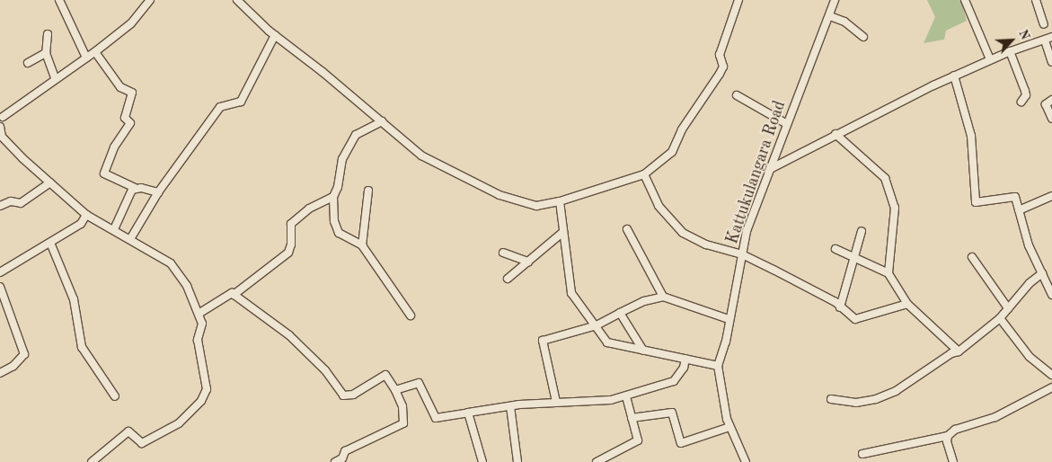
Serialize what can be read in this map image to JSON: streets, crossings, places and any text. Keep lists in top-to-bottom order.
{
  "streets": {
    "street": ["Kattukulangara Road"]
  },
  "north": "top right"
}
